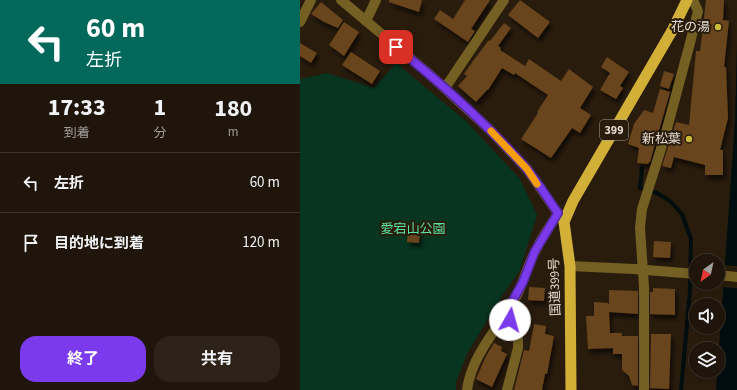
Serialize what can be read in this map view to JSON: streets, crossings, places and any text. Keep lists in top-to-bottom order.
{
  "streets": {
    "highway": ["399", "国道399号"]
  },
  "parks": ["愛宕山公園"],
  "places": ["花の湯", "新松葉"],
  "north": "bottom left",
  "page": {
    "turn": ["60 m", "左折"],
    "eta": [
      "17:33",
      "到着",
      "1",
      "分",
      "180",
      "m"
    ],
    "list": [
      {
        "name": "左折",
        "value": "60 m"
      },
      {
        "name": "目的地に到着",
        "value": "120 m"
      }
    ],
    "buttons": ["終了", "共有"]
  }
}
